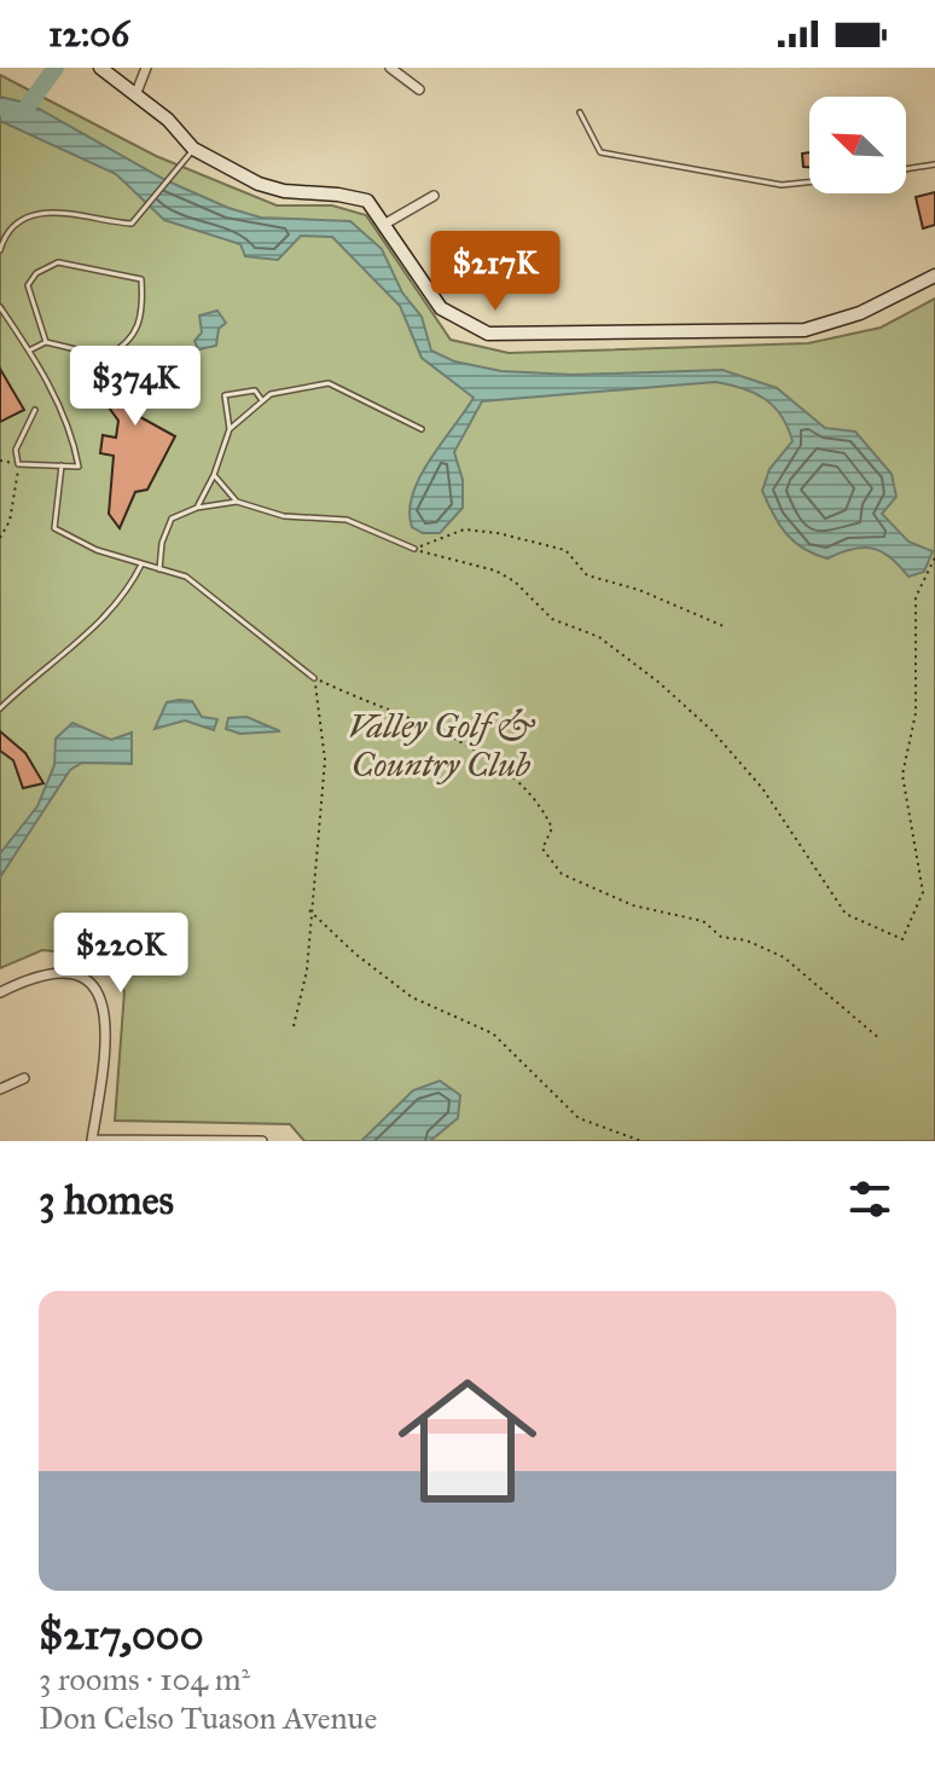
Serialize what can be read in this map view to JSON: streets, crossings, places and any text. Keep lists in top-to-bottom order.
{
  "parks": ["Valley Golf & Country Club"],
  "north": "top left",
  "page": {
    "status": "12:06",
    "price": ["$217K", "$374K", "$220K"],
    "heading": "3 homes",
    "list": [
      {
        "name": "$217,000",
        "note": "3 rooms · 104 m² · Don Celso Tuason Avenue"
      }
    ]
  }
}
